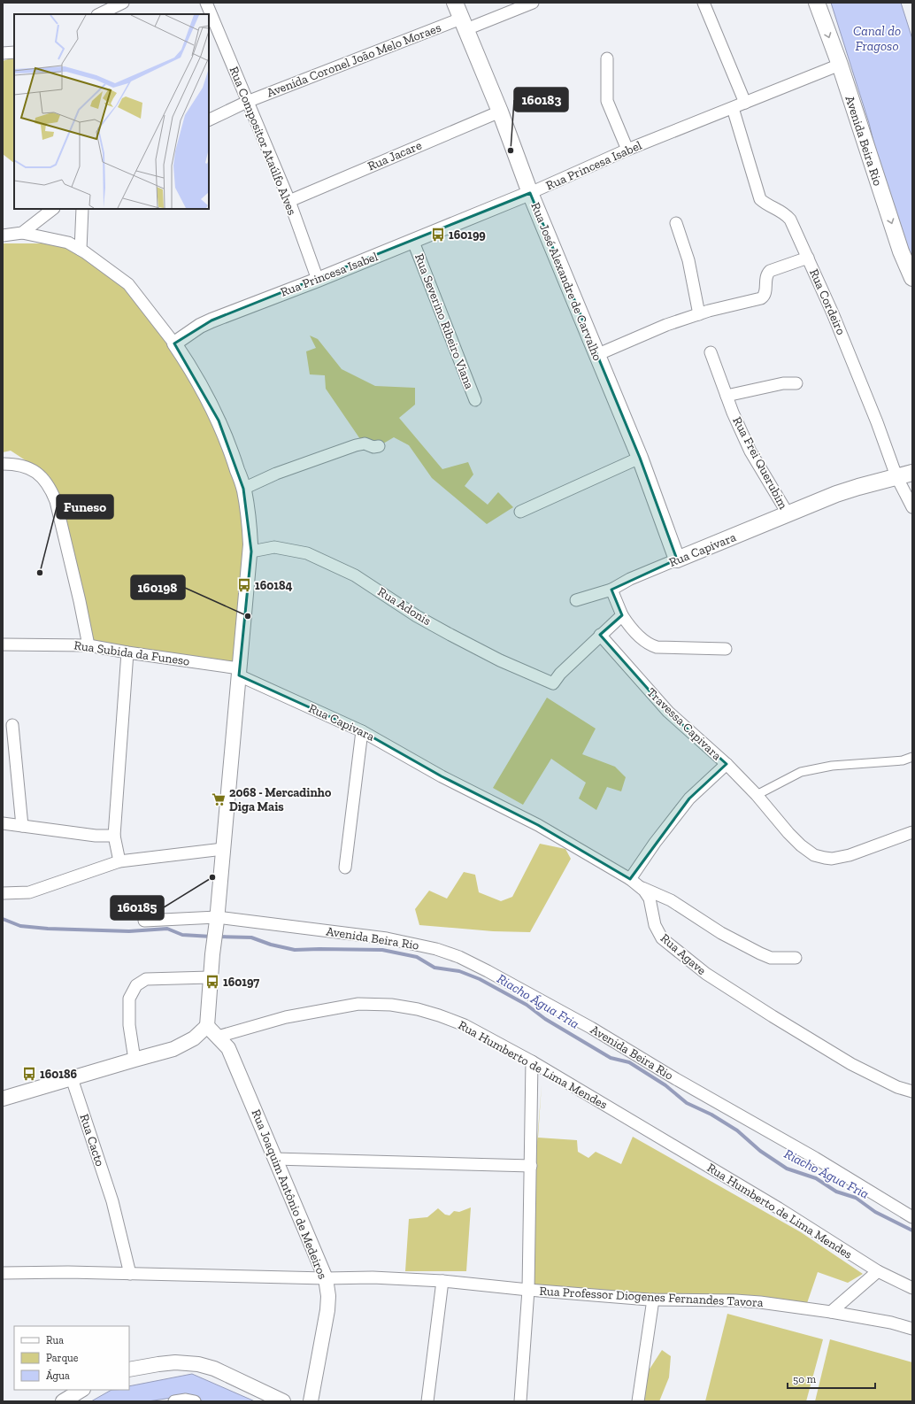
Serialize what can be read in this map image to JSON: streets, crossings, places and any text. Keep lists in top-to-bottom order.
{
  "streets": {
    "main road": ["Avenida Beira Rio", "Rua José Alexandre de Carvalho", "Rua Capivara"],
    "street": [
      "Avenida Coronel João Melo Moraes",
      "Rua Compositor Ataúlfo Alves",
      "Rua Jacare",
      "Rua Princesa Isabel",
      "Rua Cordeiro",
      "Rua Severino Ribeiro Viana",
      "Rua Frei Querubim",
      "Rua Adonis",
      "Rua Subida da Funeso",
      "Travessa Capivara",
      "Rua Agave",
      "Rua Humberto de Lima Mendes",
      "Rua Cacto",
      "Rua Joaquim Antônio de Medeiros",
      "Rua Professor Diogenes Fernandes Tavora"
    ]
  },
  "crossings": [
    ["Avenida Coronel João Melo Moraes", "Rua Compositor Ataúlfo Alves"],
    ["Avenida Coronel João Melo Moraes", "Rua José Alexandre de Carvalho"],
    ["Rua Compositor Ataúlfo Alves", "Rua Jacare"],
    ["Rua Compositor Ataúlfo Alves", "Rua Princesa Isabel"],
    ["Avenida Beira Rio", "Rua Princesa Isabel"],
    ["Rua Jacare", "Rua José Alexandre de Carvalho"],
    ["Rua Princesa Isabel", "Rua José Alexandre de Carvalho"],
    ["Rua Princesa Isabel", "Rua Cordeiro"],
    ["Rua Princesa Isabel", "Rua Severino Ribeiro Viana"],
    ["Rua José Alexandre de Carvalho", "Rua Capivara"],
    ["Rua Cordeiro", "Rua Capivara"],
    ["Rua Frei Querubim", "Rua Capivara"],
    ["Rua Capivara", "Rua Subida da Funeso"],
    ["Rua Capivara", "Rua Agave"],
    ["Rua Adonis", "Travessa Capivara"],
    ["Rua Humberto de Lima Mendes", "Rua Joaquim Antônio de Medeiros"],
    ["Rua Cacto", "Rua Professor Diogenes Fernandes Tavora"],
    ["Rua Joaquim Antônio de Medeiros", "Rua Professor Diogenes Fernandes Tavora"]
  ],
  "water": ["Canal do Fragoso", "Riacho Água Fria"],
  "places": {
    "other": [
      "160183",
      "Funeso",
      "160198",
      "160185"
    ],
    "bus stop": [
      "160199",
      "160184",
      "160197",
      "160186"
    ],
    "supermarket": ["2068 - Mercadinho Diga Mais"]
  },
  "legend": ["Rua", "Parque", "Água"],
  "scale_bar": "50 m"
}
